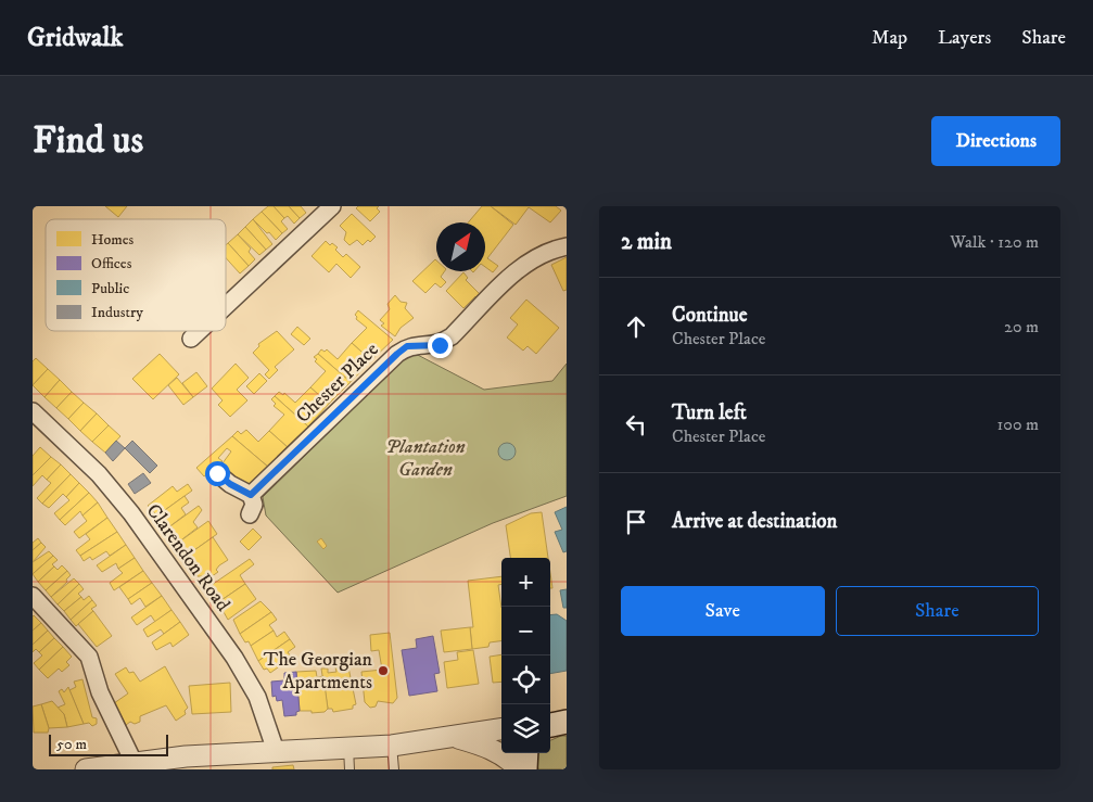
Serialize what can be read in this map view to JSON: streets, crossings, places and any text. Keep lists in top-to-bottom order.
{
  "streets": {
    "street": ["Chester Place", "Clarendon Road"]
  },
  "parks": ["Plantation Garden"],
  "places": ["The Georgian Apartments"],
  "legend": [
    "Homes",
    "Offices",
    "Public",
    "Industry"
  ],
  "scale_bar": "50 m",
  "north": "top right",
  "page": {
    "header": "Gridwalk",
    "nav": ["Map", "Layers", "Share"],
    "buttons": [
      "Directions",
      ["Save", "Share"]
    ],
    "title": "Find us",
    "heading": ["2 min", "Walk · 120 m"],
    "list": [
      ["Continue", "Chester Place", "20 m"],
      ["Turn left", "Chester Place", "100 m"],
      "Arrive at destination"
    ],
    "map_buttons": ["+", "−"],
    "scale": "50 m"
  }
}
